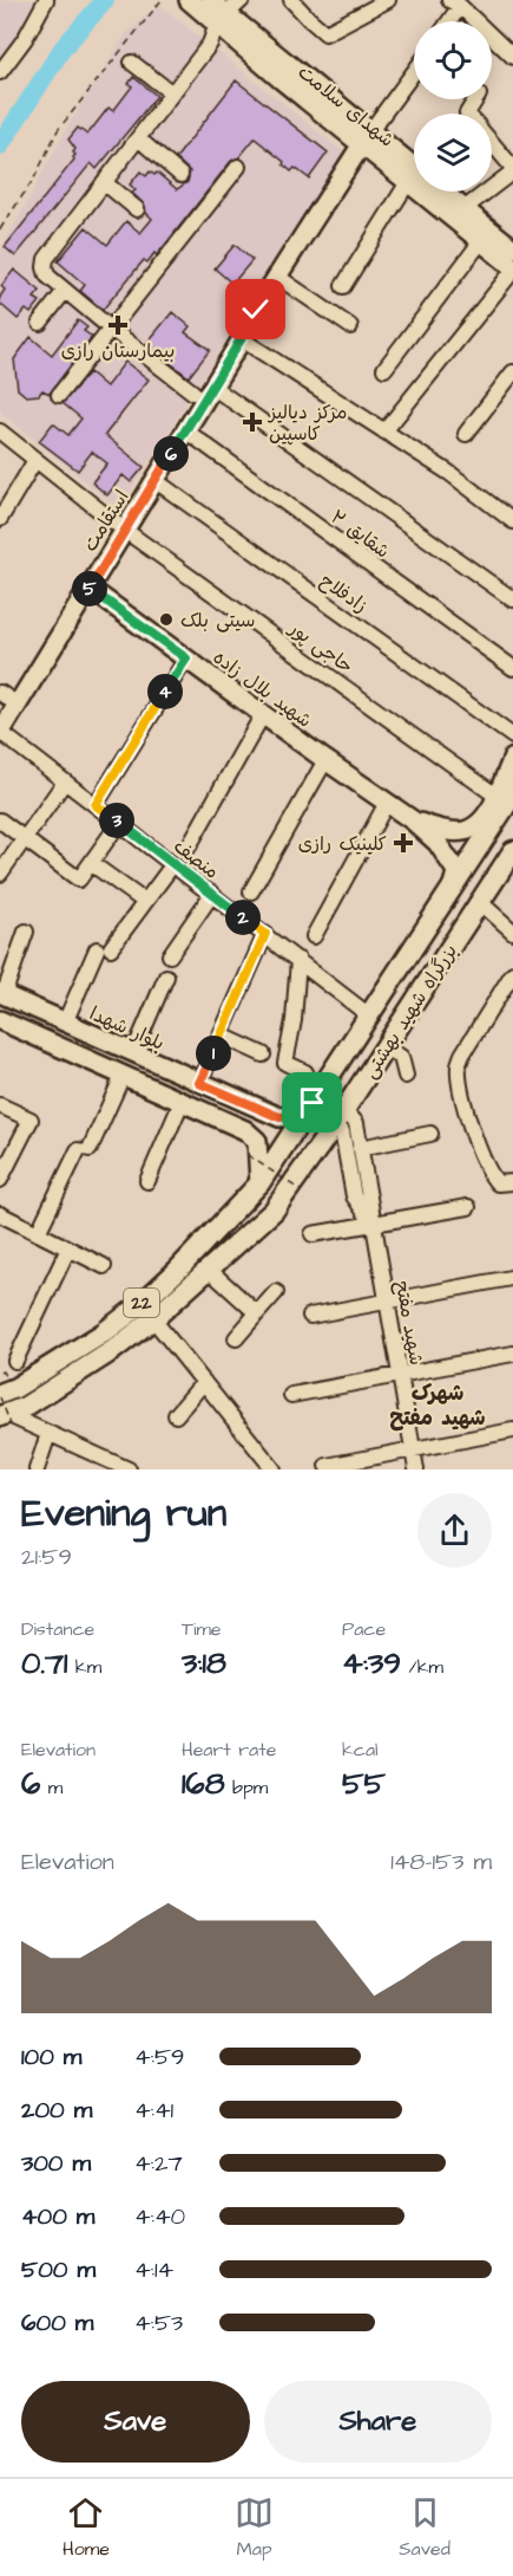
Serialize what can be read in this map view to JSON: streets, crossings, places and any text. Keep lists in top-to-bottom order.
{
  "streets": {
    "highway": ["بزرگراه شهید بهشتی", "22"],
    "main road": [
      "شهدای سلامت",
      "استقامت",
      "شهید بلال زاده",
      "بلوار شهدا"
    ],
    "street": [
      "شقایق ۲",
      "زادفلاح",
      "حاجی پور",
      "منصف",
      "شهید مفتح"
    ]
  },
  "crossings": [
    ["شهدای سلامت", "استقامت"],
    ["استقامت", "شقایق ۲"],
    ["استقامت", "زادفلاح"],
    ["استقامت", "حاجی پور"],
    ["استقامت", "شهید بلال زاده"],
    ["استقامت", "منصف"],
    ["حاجی پور", "شهید بلال زاده"],
    ["حاجی پور", "بزرگراه شهید بهشتی"],
    ["شهید بلال زاده", "بزرگراه شهید بهشتی"],
    ["منصف", "بزرگراه شهید بهشتی"],
    ["بزرگراه شهید بهشتی", "بلوار شهدا"],
    ["بزرگراه شهید بهشتی", "22"],
    ["بزرگراه شهید بهشتی", "شهید مفتح"]
  ],
  "districts": ["شهرک شهید مفتح"],
  "places": {
    "health": ["بیمارستان رازی", "مرکز دیالیز کاسپین", "کلینیک رازی"],
    "other": ["سیتی بلک"]
  },
  "page": {
    "pins": [
      "6",
      "5",
      "4",
      "3",
      "2",
      "1"
    ],
    "heading": ["Evening run", "21:59"],
    "stats": [
      ["Distance", "0.71 km"],
      ["Time", "3:18"],
      ["Pace", "4:39 /km"],
      ["Elevation", "6 m"],
      ["Heart rate", "168 bpm"],
      ["kcal", "55"]
    ],
    "chart": ["Elevation", "148–153 m"],
    "list": [
      {
        "name": "100 m",
        "note": "4:59"
      },
      {
        "name": "200 m",
        "note": "4:41"
      },
      {
        "name": "300 m",
        "note": "4:27"
      },
      {
        "name": "400 m",
        "note": "4:40"
      },
      {
        "name": "500 m",
        "note": "4:14"
      },
      {
        "name": "600 m",
        "note": "4:53"
      }
    ],
    "buttons": ["Save", "Share"],
    "tabs": ["Home", "Map", "Saved"]
  }
}
